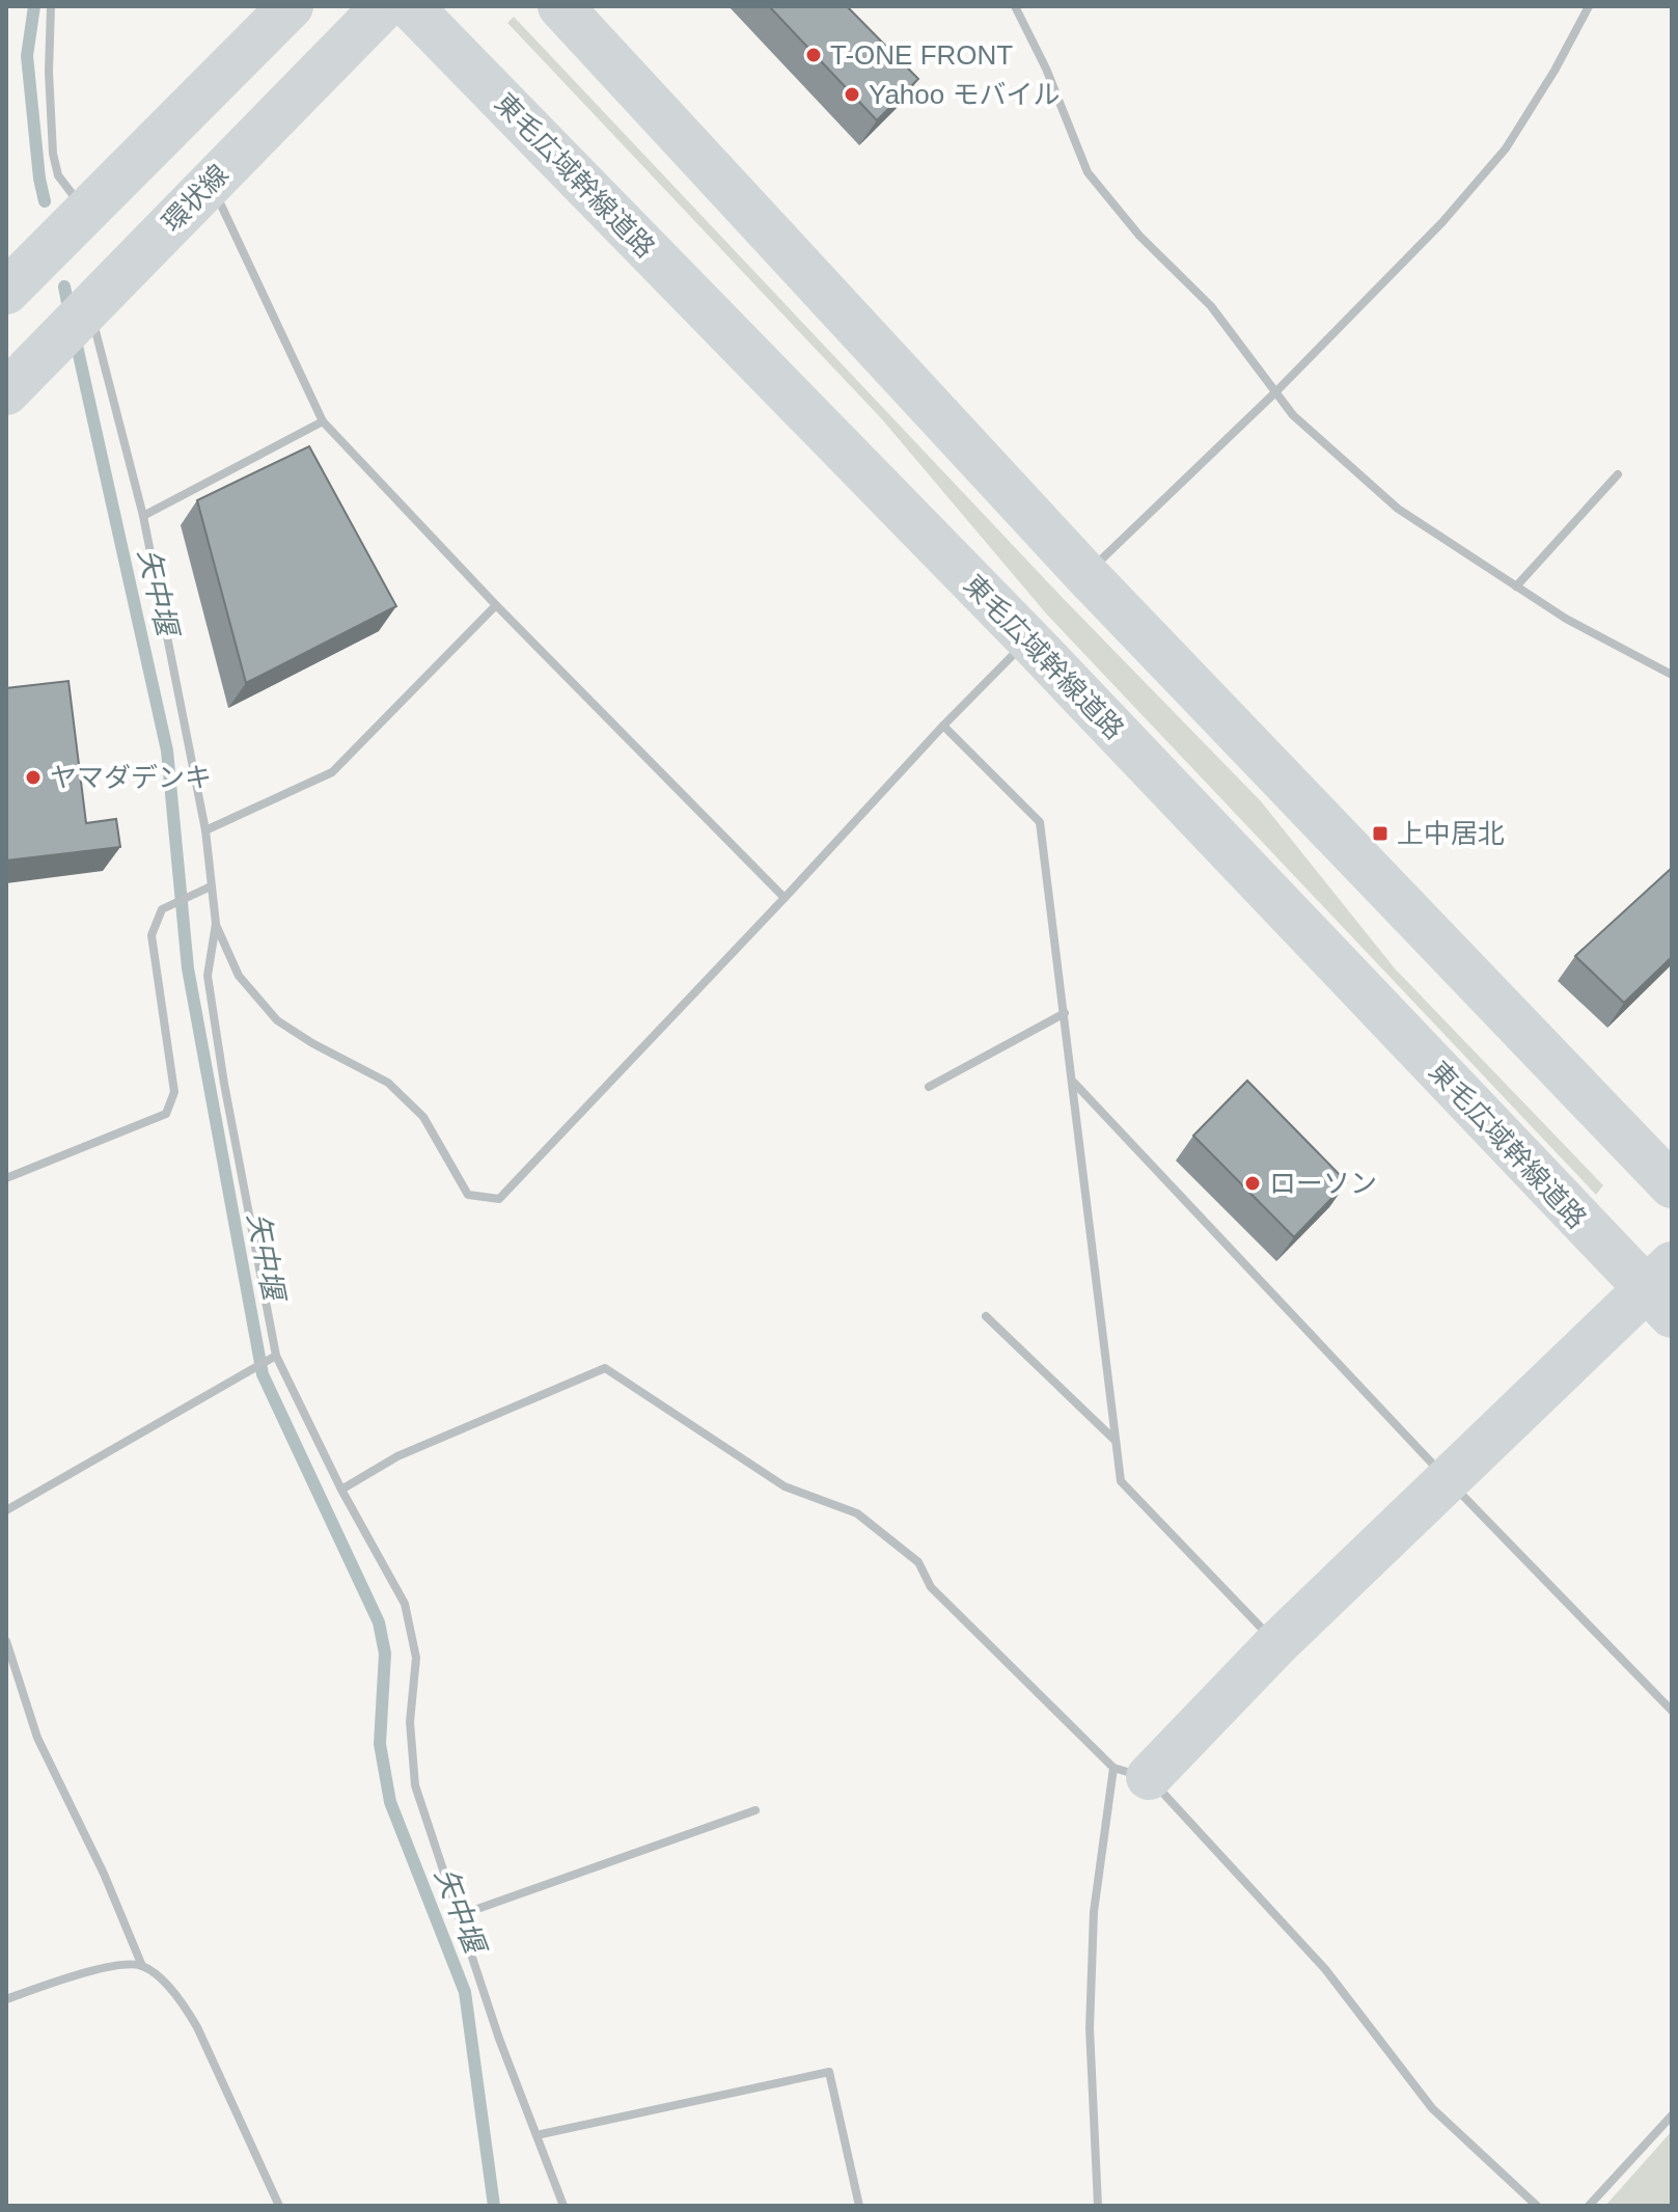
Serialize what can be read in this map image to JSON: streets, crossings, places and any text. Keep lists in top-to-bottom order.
{
  "streets": {
    "main road": ["東毛広域幹線道路", "環状線"]
  },
  "water": ["矢中堰"],
  "places": {
    "other": [
      "T-ONE FRONT",
      "Yahoo モバイル",
      "ヤマダデンキ",
      "ローソン"
    ],
    "transit": ["上中居北"]
  }
}
